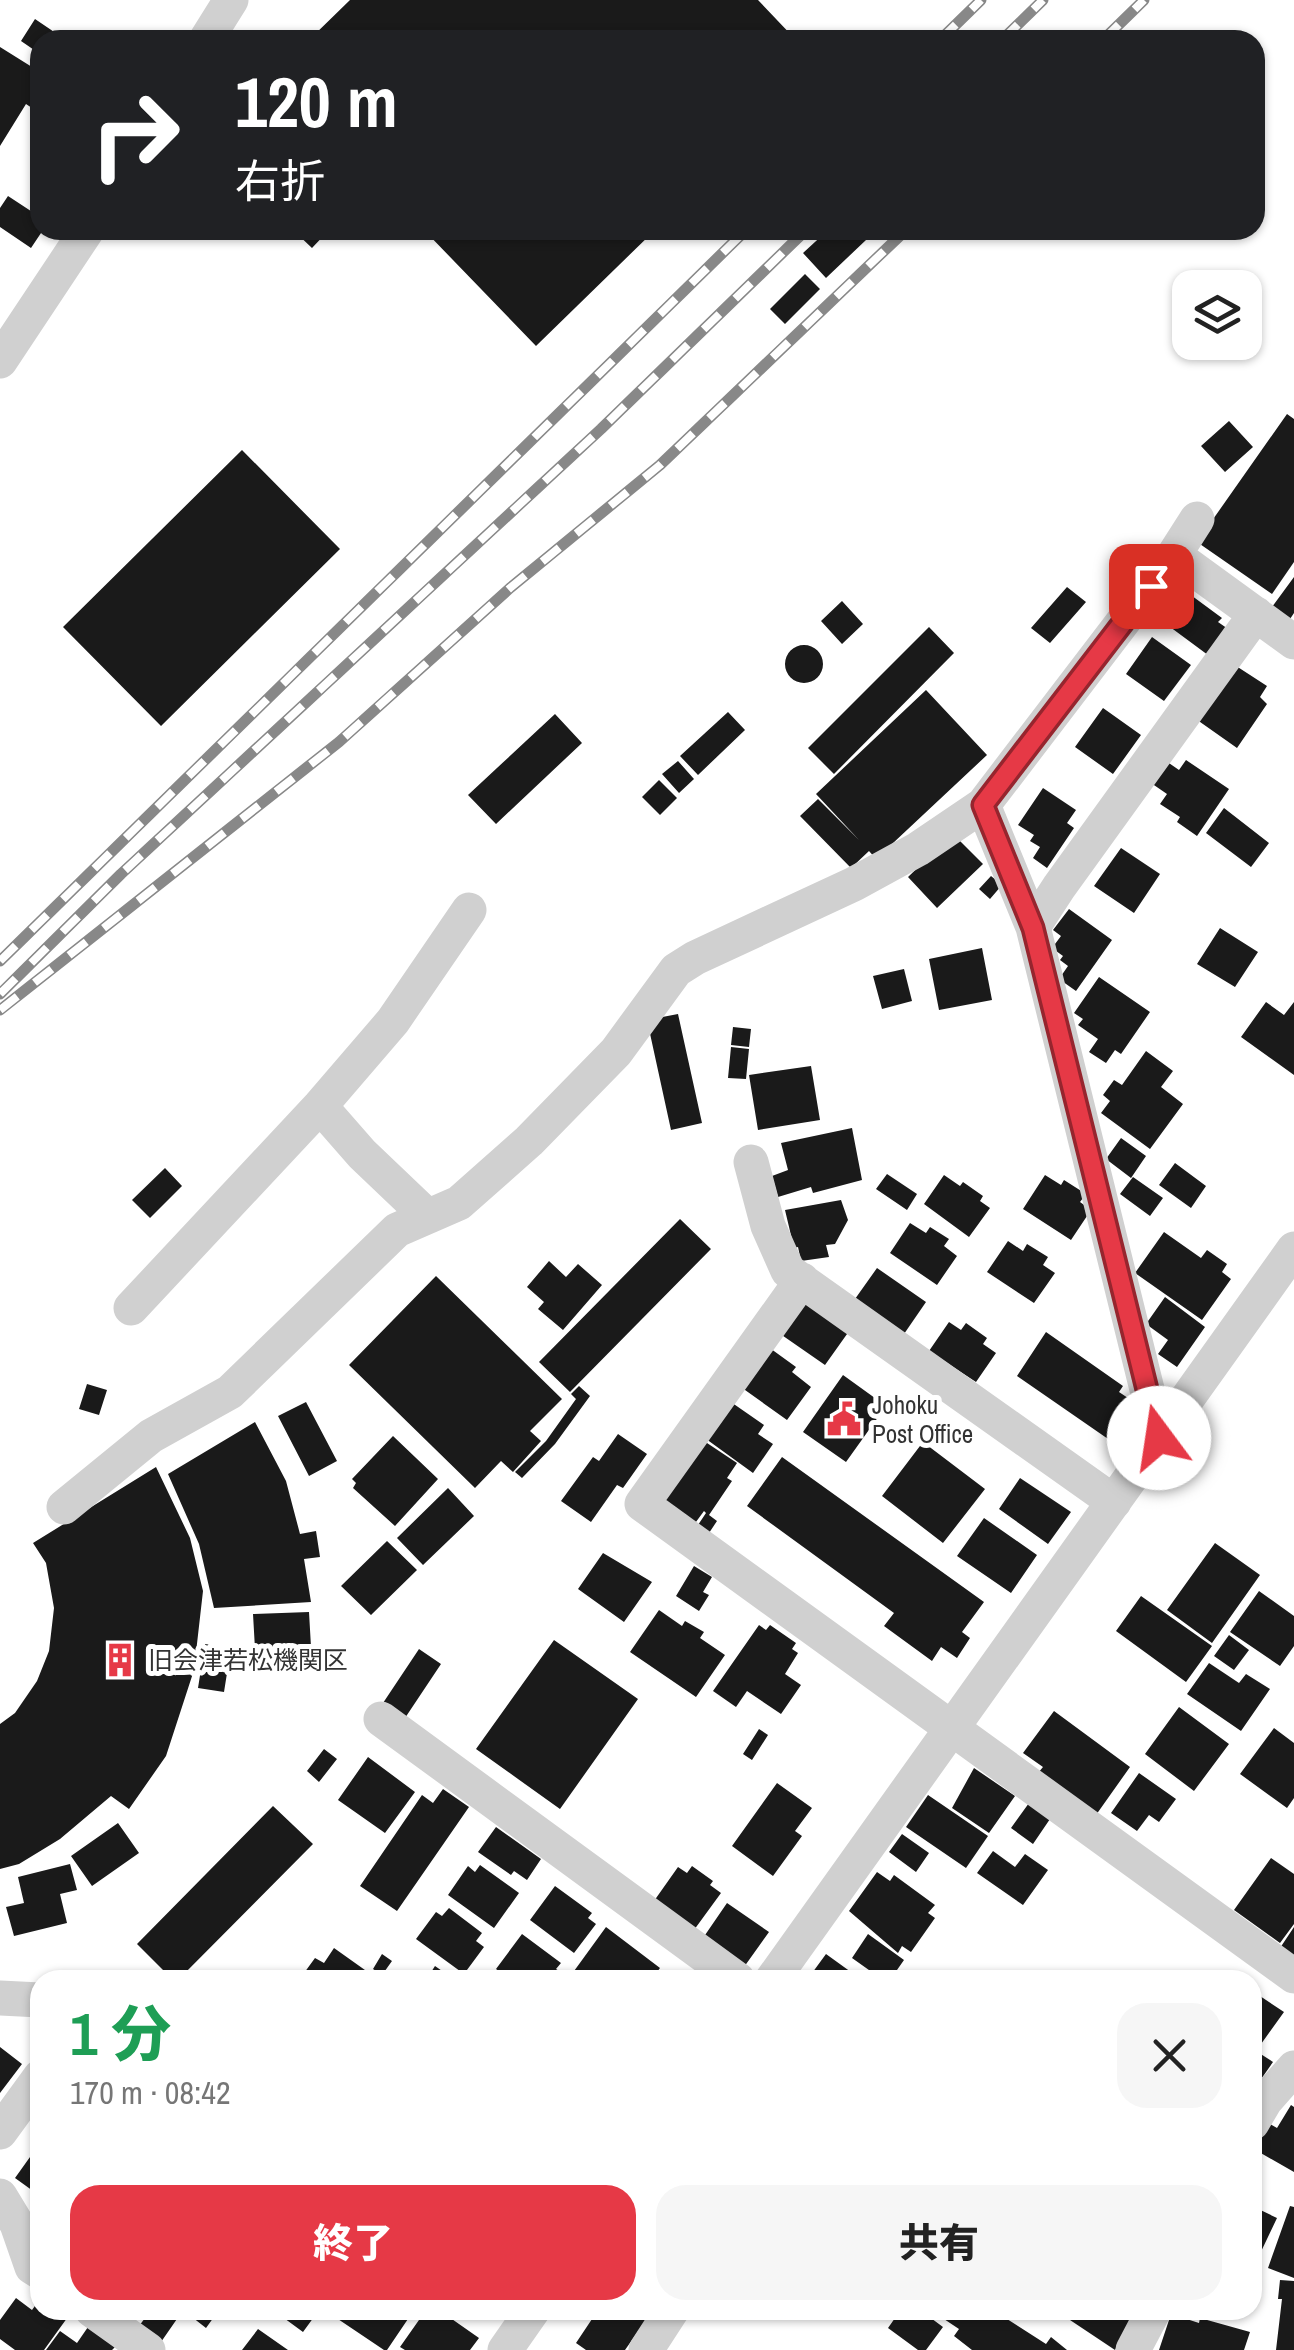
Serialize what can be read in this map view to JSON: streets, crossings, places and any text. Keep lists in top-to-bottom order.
{
  "places": {
    "public building": ["Johoku Post Office"],
    "building": ["旧会津若松機関区"]
  },
  "page": {
    "turn": ["120 m", "右折"],
    "heading": ["1 分", "170 m · 08:42"],
    "buttons": ["終了", "共有"]
  }
}
